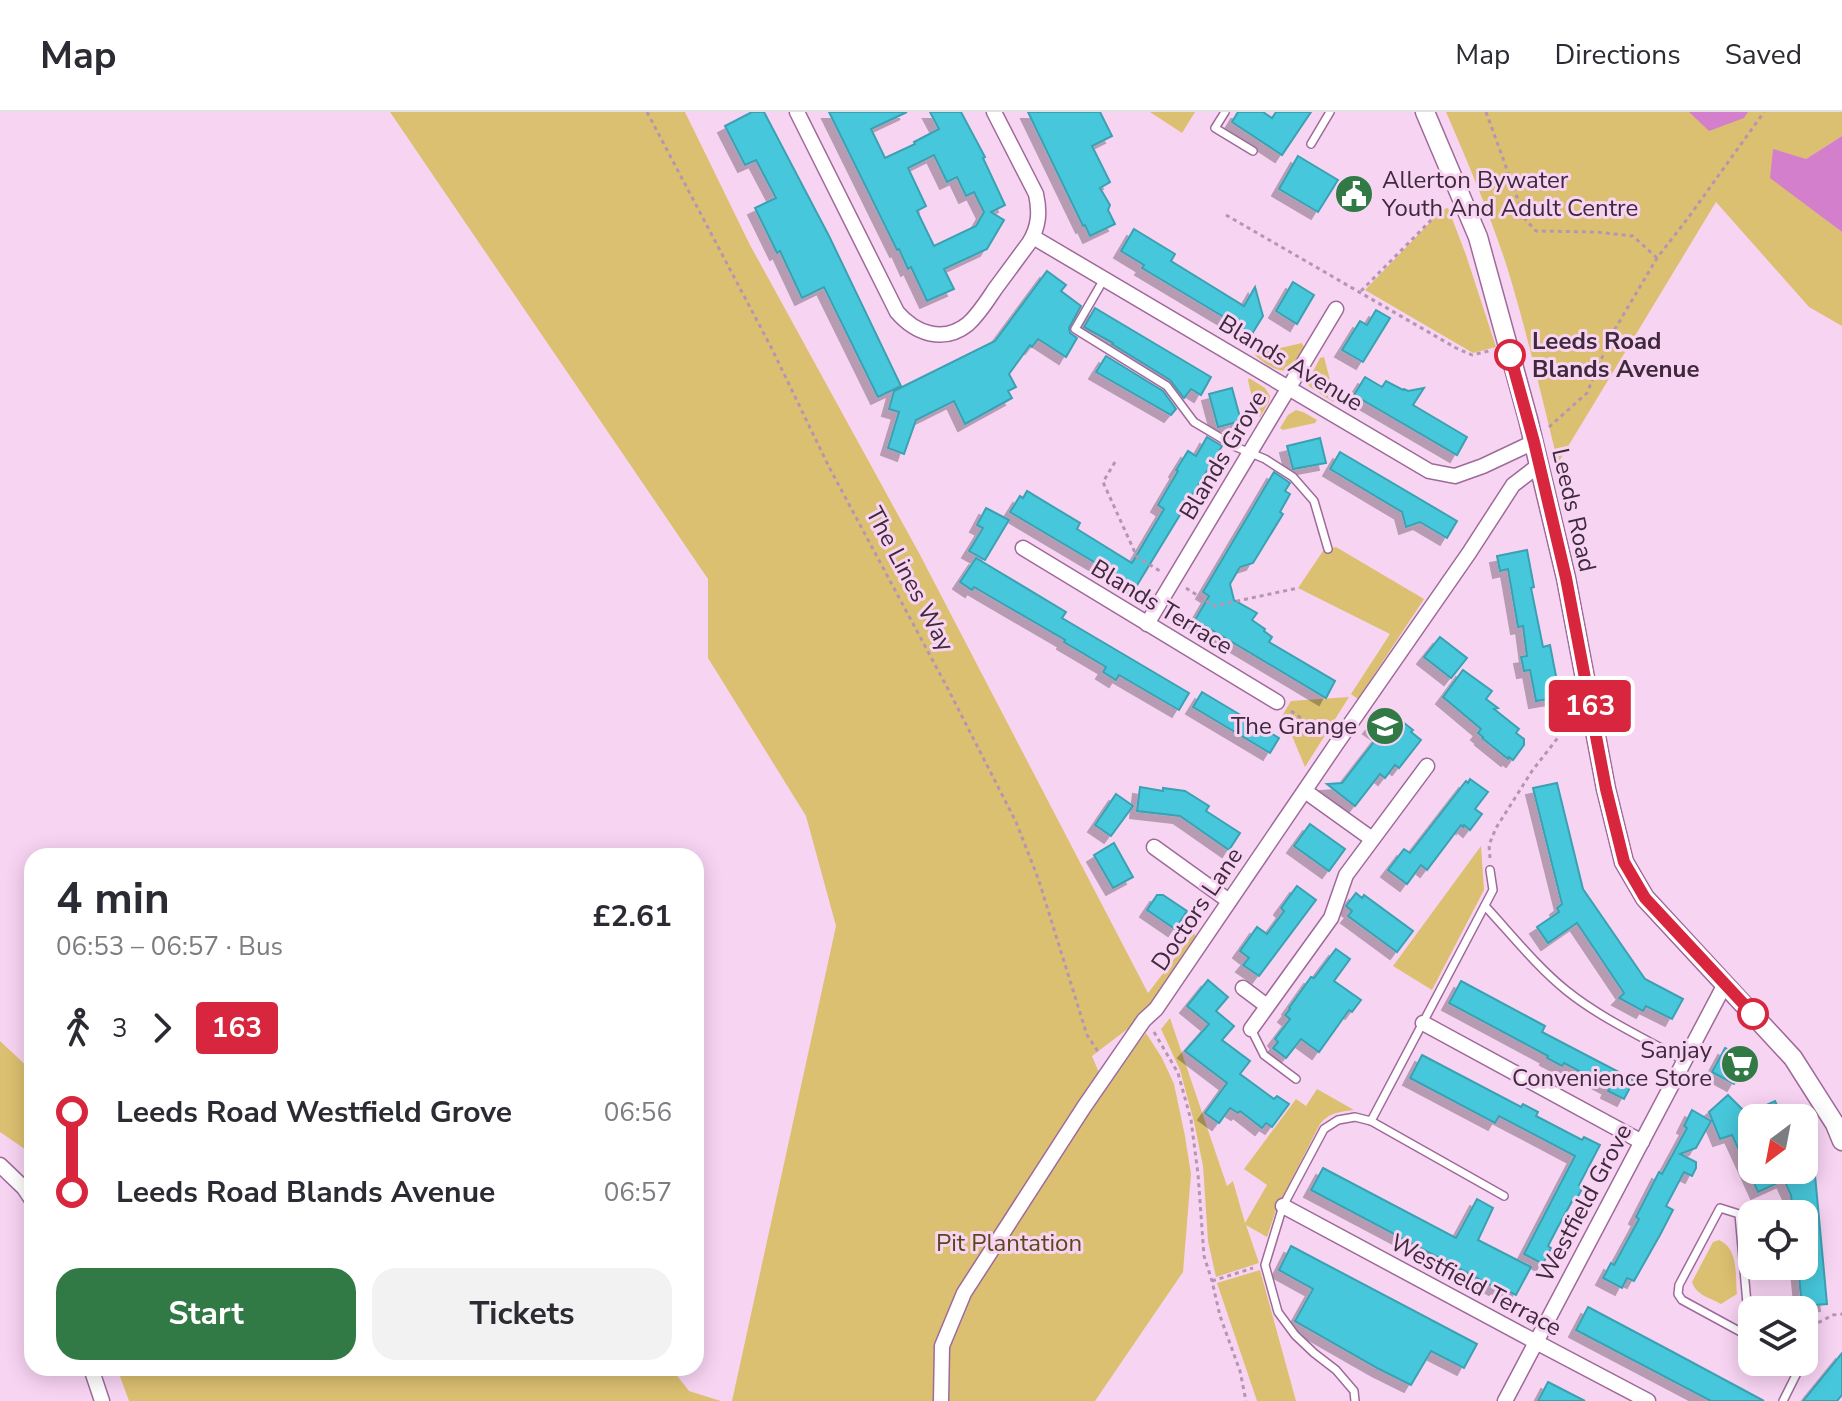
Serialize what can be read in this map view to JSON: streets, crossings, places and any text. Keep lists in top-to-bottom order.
{
  "streets": {
    "street": [
      "Blands Avenue",
      "Blands Grove",
      "Leeds Road",
      "Blands Terrace",
      "Doctors Lane",
      "Westfield Grove",
      "Westfield Terrace"
    ],
    "path": ["The Lines Way"]
  },
  "crossings": [
    ["Blands Avenue", "Blands Grove"],
    ["Blands Avenue", "Leeds Road"],
    ["Blands Grove", "Blands Terrace"],
    ["Leeds Road", "Doctors Lane"],
    ["Leeds Road", "Westfield Grove"],
    ["The Lines Way", "Doctors Lane"],
    ["Westfield Grove", "Westfield Terrace"]
  ],
  "parks": ["Pit Plantation"],
  "places": {
    "public building": ["Allerton Bywater Youth And Adult Centre"],
    "other": ["Leeds Road Blands Avenue"],
    "school or university": ["The Grange"],
    "supermarket": ["Sanjay Convenience Store"]
  },
  "lines": ["bus line 163"],
  "north": "bottom left",
  "page": {
    "header": "Map",
    "nav": ["Map", "Directions", "Saved"],
    "on_map": "163",
    "heading": ["4 min", "06:53 – 06:57 · Bus", "£2.61"],
    "legs": ["3", "163"],
    "list": [
      {
        "name": "Leeds Road Westfield Grove",
        "value": "06:56"
      },
      {
        "name": "Leeds Road Blands Avenue",
        "value": "06:57"
      }
    ],
    "buttons": ["Start", "Tickets"]
  }
}
